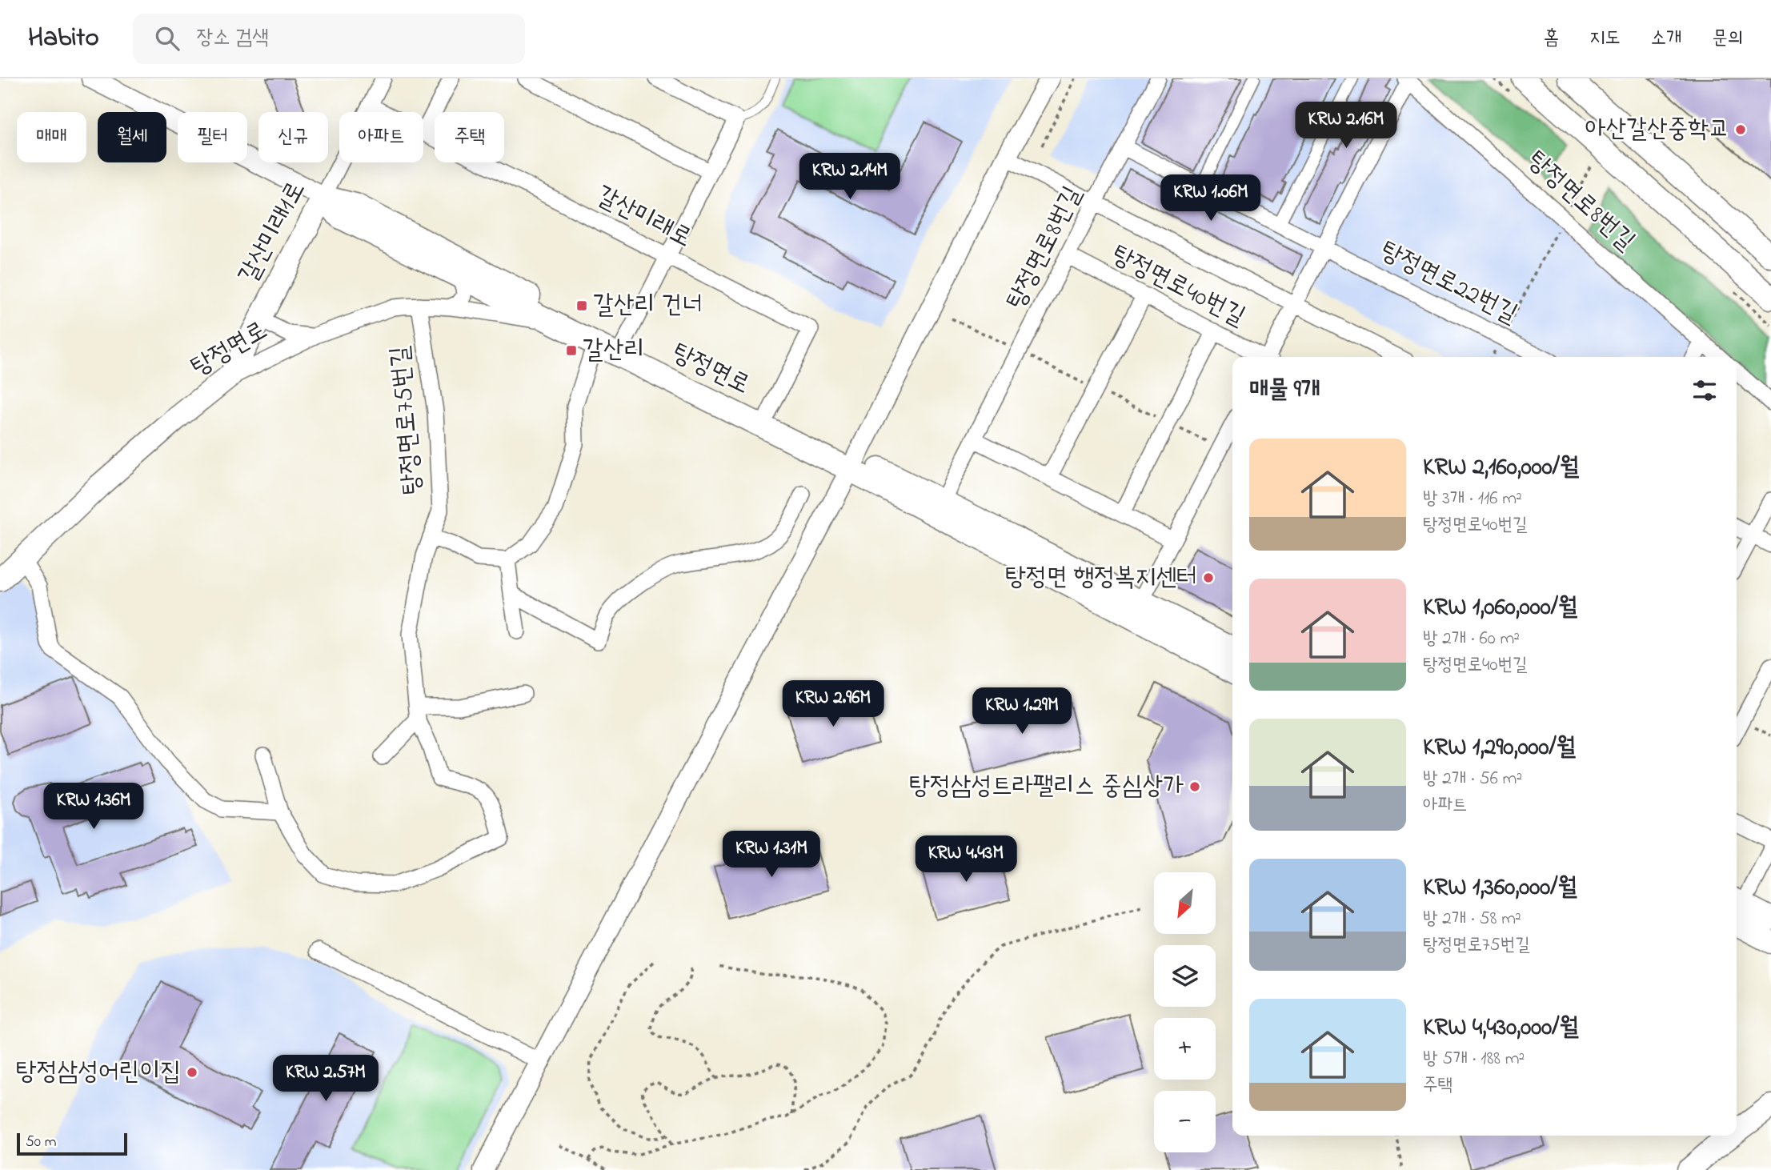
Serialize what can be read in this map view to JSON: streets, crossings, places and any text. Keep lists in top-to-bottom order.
{
  "streets": {
    "main road": ["갈산미래1로", "탕정면로"],
    "street": [
      "탕정면로8번길",
      "갈산미래로",
      "탕정면로22번길",
      "탕정면로40번길",
      "탕정면로75번길"
    ]
  },
  "crossings": [
    ["탕정면로8번길", "탕정면로40번길"],
    ["탕정면로8번길", "탕정면로"],
    ["갈산미래로", "갈산미래1로"],
    ["갈산미래로", "탕정면로"],
    ["갈산미래1로", "탕정면로"],
    ["탕정면로22번길", "탕정면로40번길"],
    ["탕정면로", "탕정면로75번길"]
  ],
  "places": {
    "other": [
      "아산갈산중학교",
      "탕정면 행정복지센터",
      "탕정삼성트라팰리스 중심상가",
      "탕정삼성어린이집"
    ],
    "transit": ["갈산리 건너", "갈산리"]
  },
  "scale_bar": "50 m",
  "north": "bottom left",
  "page": {
    "header": "Habito",
    "search": "장소 검색",
    "nav": [
      "홈",
      "지도",
      "소개",
      "문의"
    ],
    "price": [
      "KRW 2.16M",
      "KRW 2.14M",
      "KRW 1.06M",
      "KRW 2.96M",
      "KRW 1.29M",
      "KRW 1.36M",
      "KRW 1.31M",
      "KRW 4.43M",
      "KRW 2.57M"
    ],
    "chip": [
      "매매",
      "월세",
      "필터",
      "신규",
      "아파트",
      "주택"
    ],
    "heading": "매물 9개",
    "list": [
      {
        "name": "KRW 2,160,000/월",
        "note": "방 3개 · 116 m² · 탕정면로40번길"
      },
      {
        "name": "KRW 1,060,000/월",
        "note": "방 2개 · 60 m² · 탕정면로40번길"
      },
      {
        "name": "KRW 1,290,000/월",
        "note": "방 2개 · 56 m² · 아파트"
      },
      {
        "name": "KRW 1,360,000/월",
        "note": "방 2개 · 58 m² · 탕정면로75번길"
      },
      {
        "name": "KRW 4,430,000/월",
        "note": "방 5개 · 188 m² · 주택"
      }
    ],
    "map_buttons": ["+", "−"],
    "scale": "50 m"
  }
}
